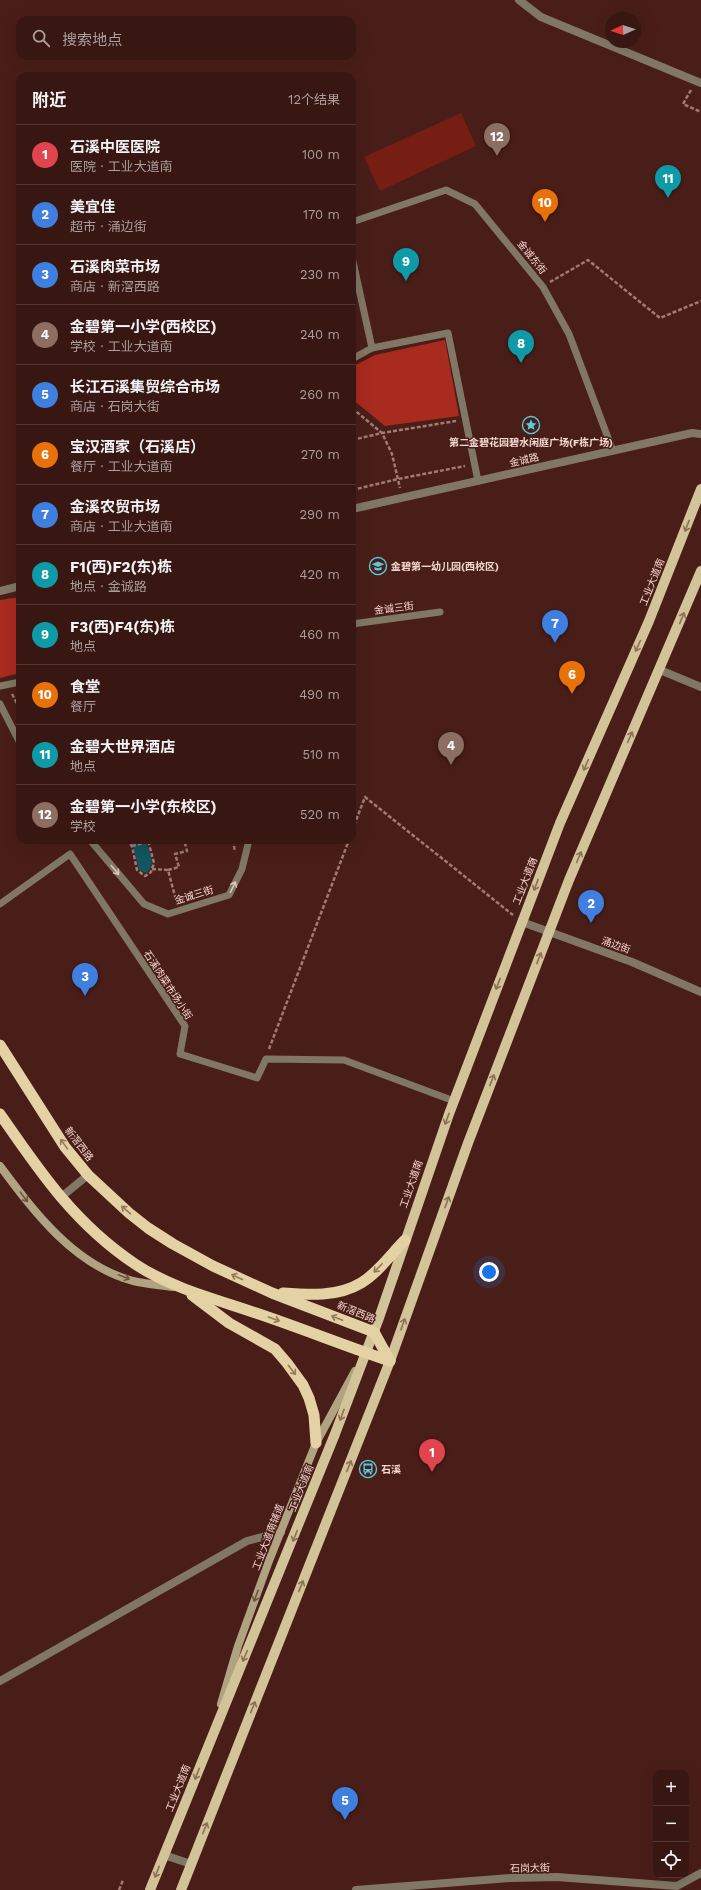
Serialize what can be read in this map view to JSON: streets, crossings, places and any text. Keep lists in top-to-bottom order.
{
  "streets": {
    "highway": ["新滘西路"],
    "main road": ["工业大道南", "工业大道南辅道"],
    "street": ["金诚路", "涌边街", "石岗大街"],
    "lane": ["金诚东街", "金诚三街", "石溪肉菜市场小街"]
  },
  "crossings": [
    ["金诚东街", "金诚路"],
    ["工业大道南", "涌边街"],
    ["工业大道南", "新滘西路"],
    ["工业大道南", "工业大道南辅道"]
  ],
  "places": {
    "place": ["第二金碧花园碧水闲庭广场(F栋广场)"],
    "school or university": ["金碧第一幼儿园(西校区)"],
    "bus stop": ["石溪"]
  },
  "north": "left",
  "page": {
    "search": "搜索地点",
    "heading": ["附近", "12个结果"],
    "pins": [
      "12",
      "11",
      "10",
      "9",
      "8",
      "7",
      "6",
      "4",
      "2",
      "3",
      "1",
      "5"
    ],
    "list": [
      {
        "mark": "1",
        "name": "石溪中医医院",
        "note": "医院 · 工业大道南",
        "value": "100 m"
      },
      {
        "mark": "2",
        "name": "美宜佳",
        "note": "超市 · 涌边街",
        "value": "170 m"
      },
      {
        "mark": "3",
        "name": "石溪肉菜市场",
        "note": "商店 · 新滘西路",
        "value": "230 m"
      },
      {
        "mark": "4",
        "name": "金碧第一小学(西校区)",
        "note": "学校 · 工业大道南",
        "value": "240 m"
      },
      {
        "mark": "5",
        "name": "长江石溪集贸综合市场",
        "note": "商店 · 石岗大街",
        "value": "260 m"
      },
      {
        "mark": "6",
        "name": "宝汉酒家（石溪店）",
        "note": "餐厅 · 工业大道南",
        "value": "270 m"
      },
      {
        "mark": "7",
        "name": "金溪农贸市场",
        "note": "商店 · 工业大道南",
        "value": "290 m"
      },
      {
        "mark": "8",
        "name": "F1(西)F2(东)栋",
        "note": "地点 · 金诚路",
        "value": "420 m"
      },
      {
        "mark": "9",
        "name": "F3(西)F4(东)栋",
        "note": "地点",
        "value": "460 m"
      },
      {
        "mark": "10",
        "name": "食堂",
        "note": "餐厅",
        "value": "490 m"
      },
      {
        "mark": "11",
        "name": "金碧大世界酒店",
        "note": "地点",
        "value": "510 m"
      },
      {
        "mark": "12",
        "name": "金碧第一小学(东校区)",
        "note": "学校",
        "value": "520 m"
      }
    ],
    "map_buttons": ["+", "−"]
  }
}
